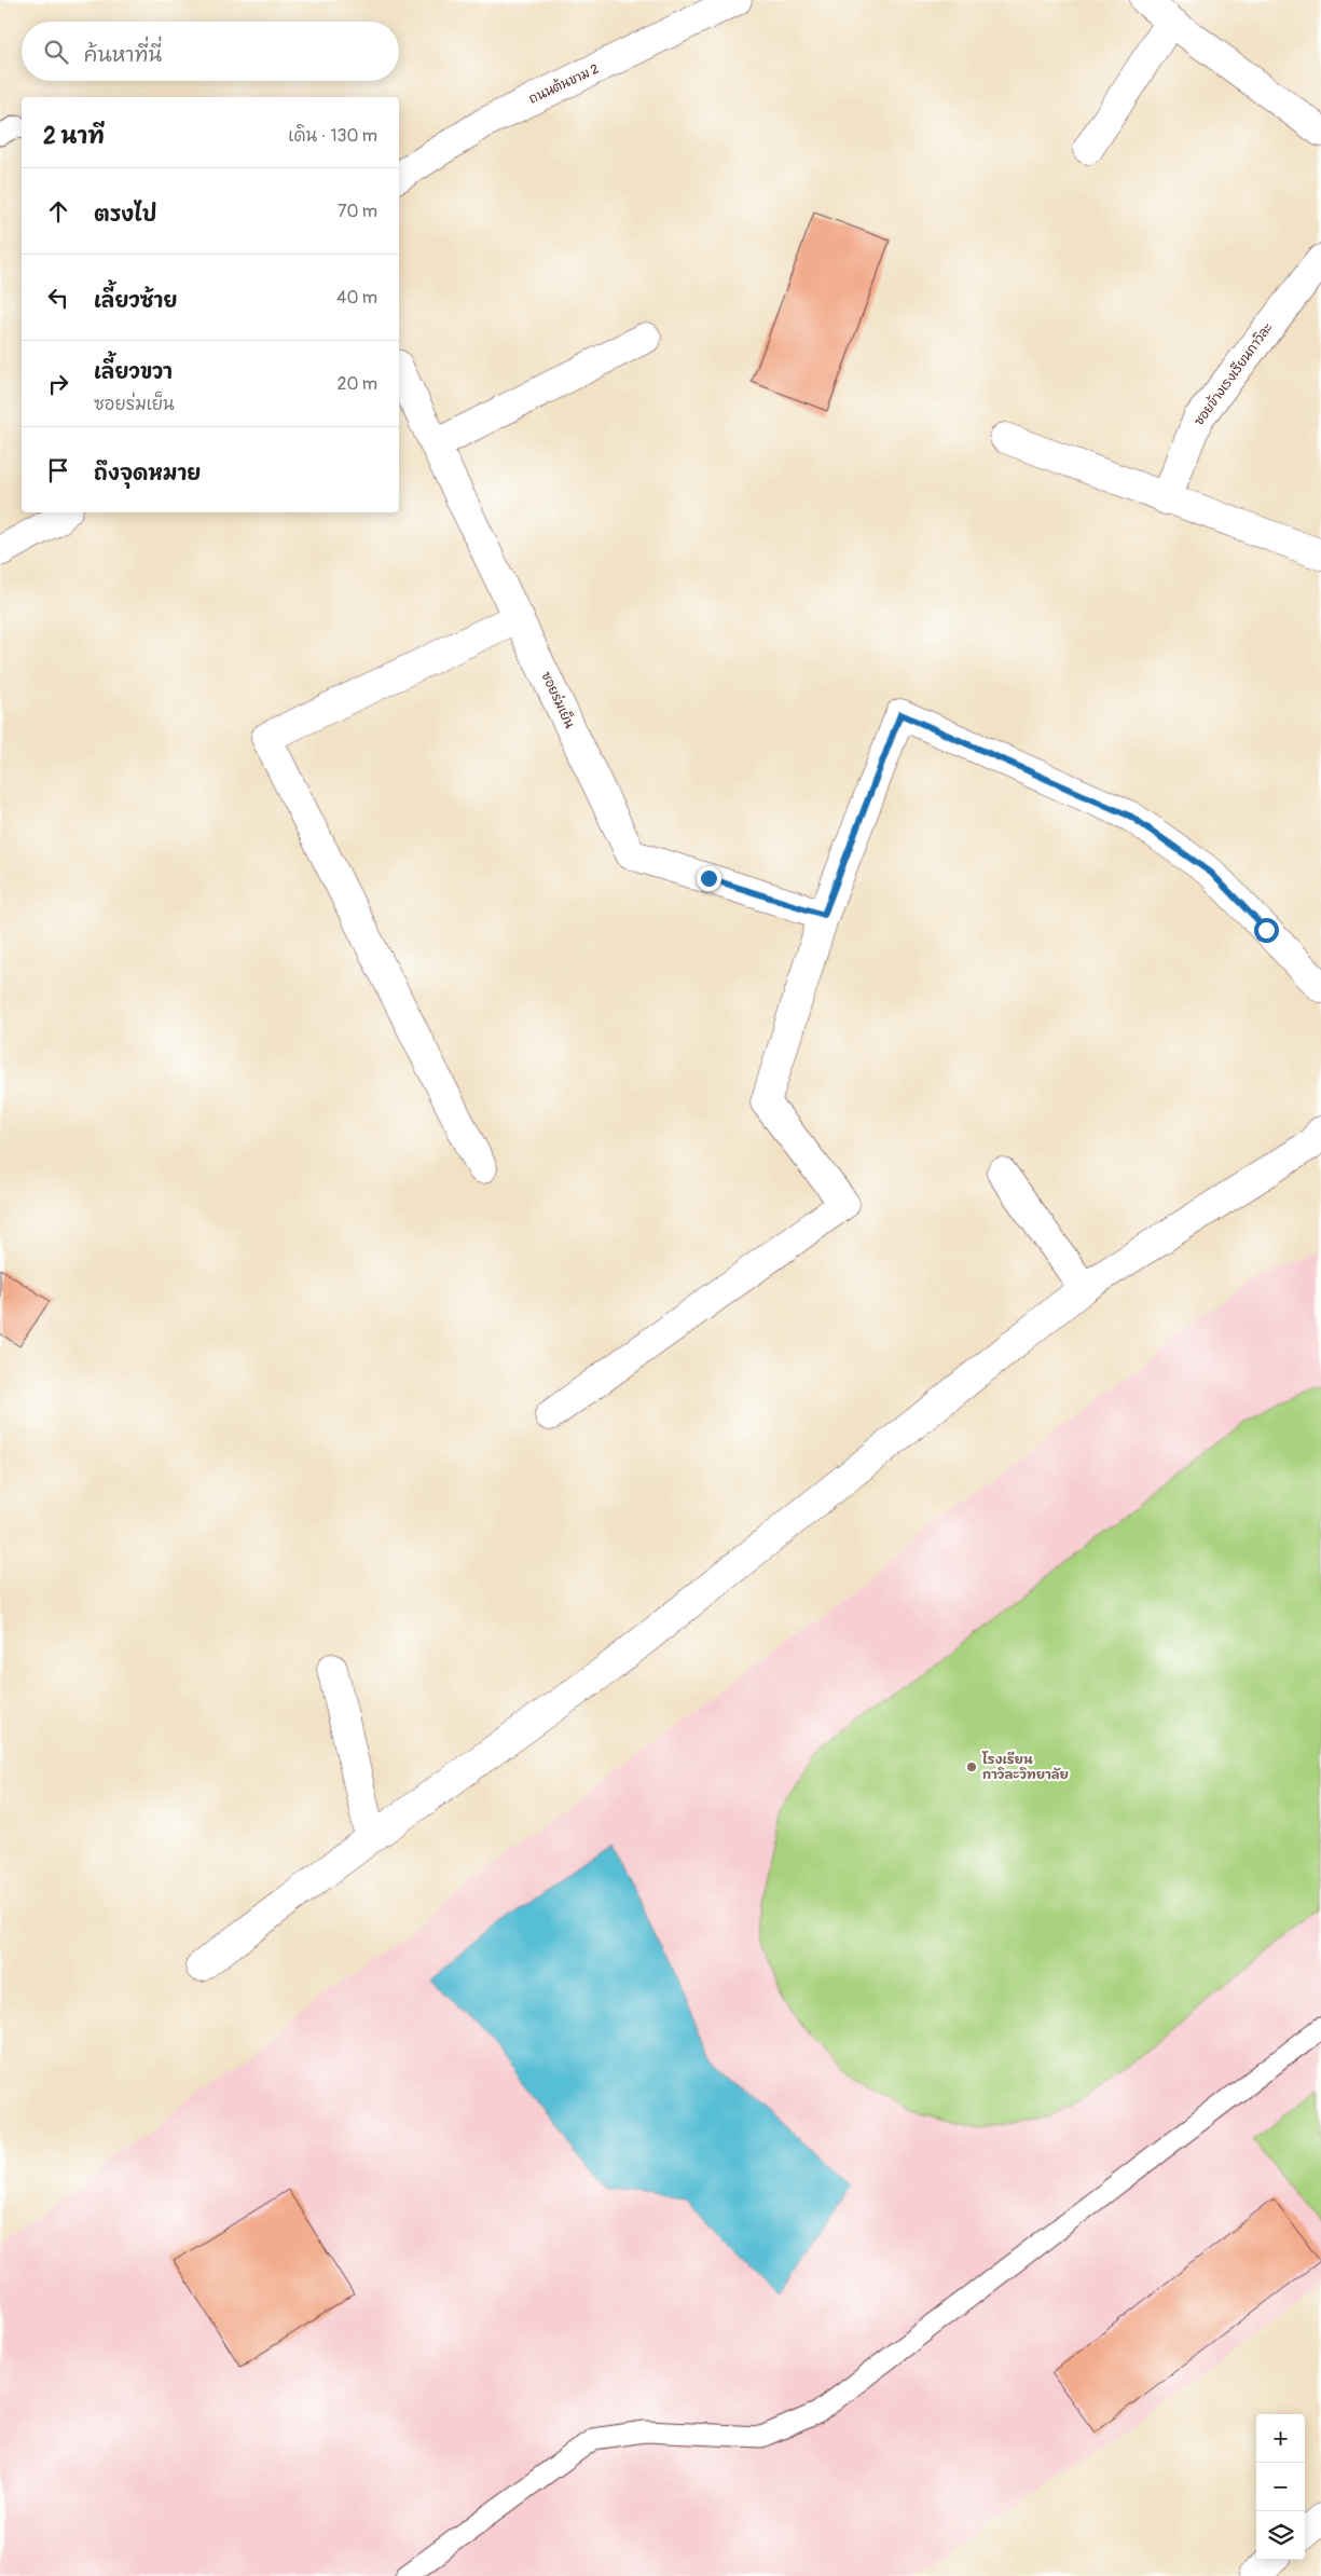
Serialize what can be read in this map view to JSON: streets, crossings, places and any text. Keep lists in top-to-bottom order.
{
  "streets": {
    "street": ["ถนนต้นขาม 2", "ซอยข้างเรงเรียนกาวิละ", "ซอยร่มเย็น"]
  },
  "places": ["โรงเรียน กาวิละวิทยาลัย"],
  "page": {
    "search": "ค้นหาที่นี่",
    "heading": ["2 นาที", "เดิน · 130 m"],
    "list": [
      ["ตรงไป", "70 m"],
      ["เลี้ยวซ้าย", "40 m"],
      ["เลี้ยวขวา", "ซอยร่มเย็น", "20 m"],
      "ถึงจุดหมาย"
    ],
    "map_buttons": ["+", "−"]
  }
}
